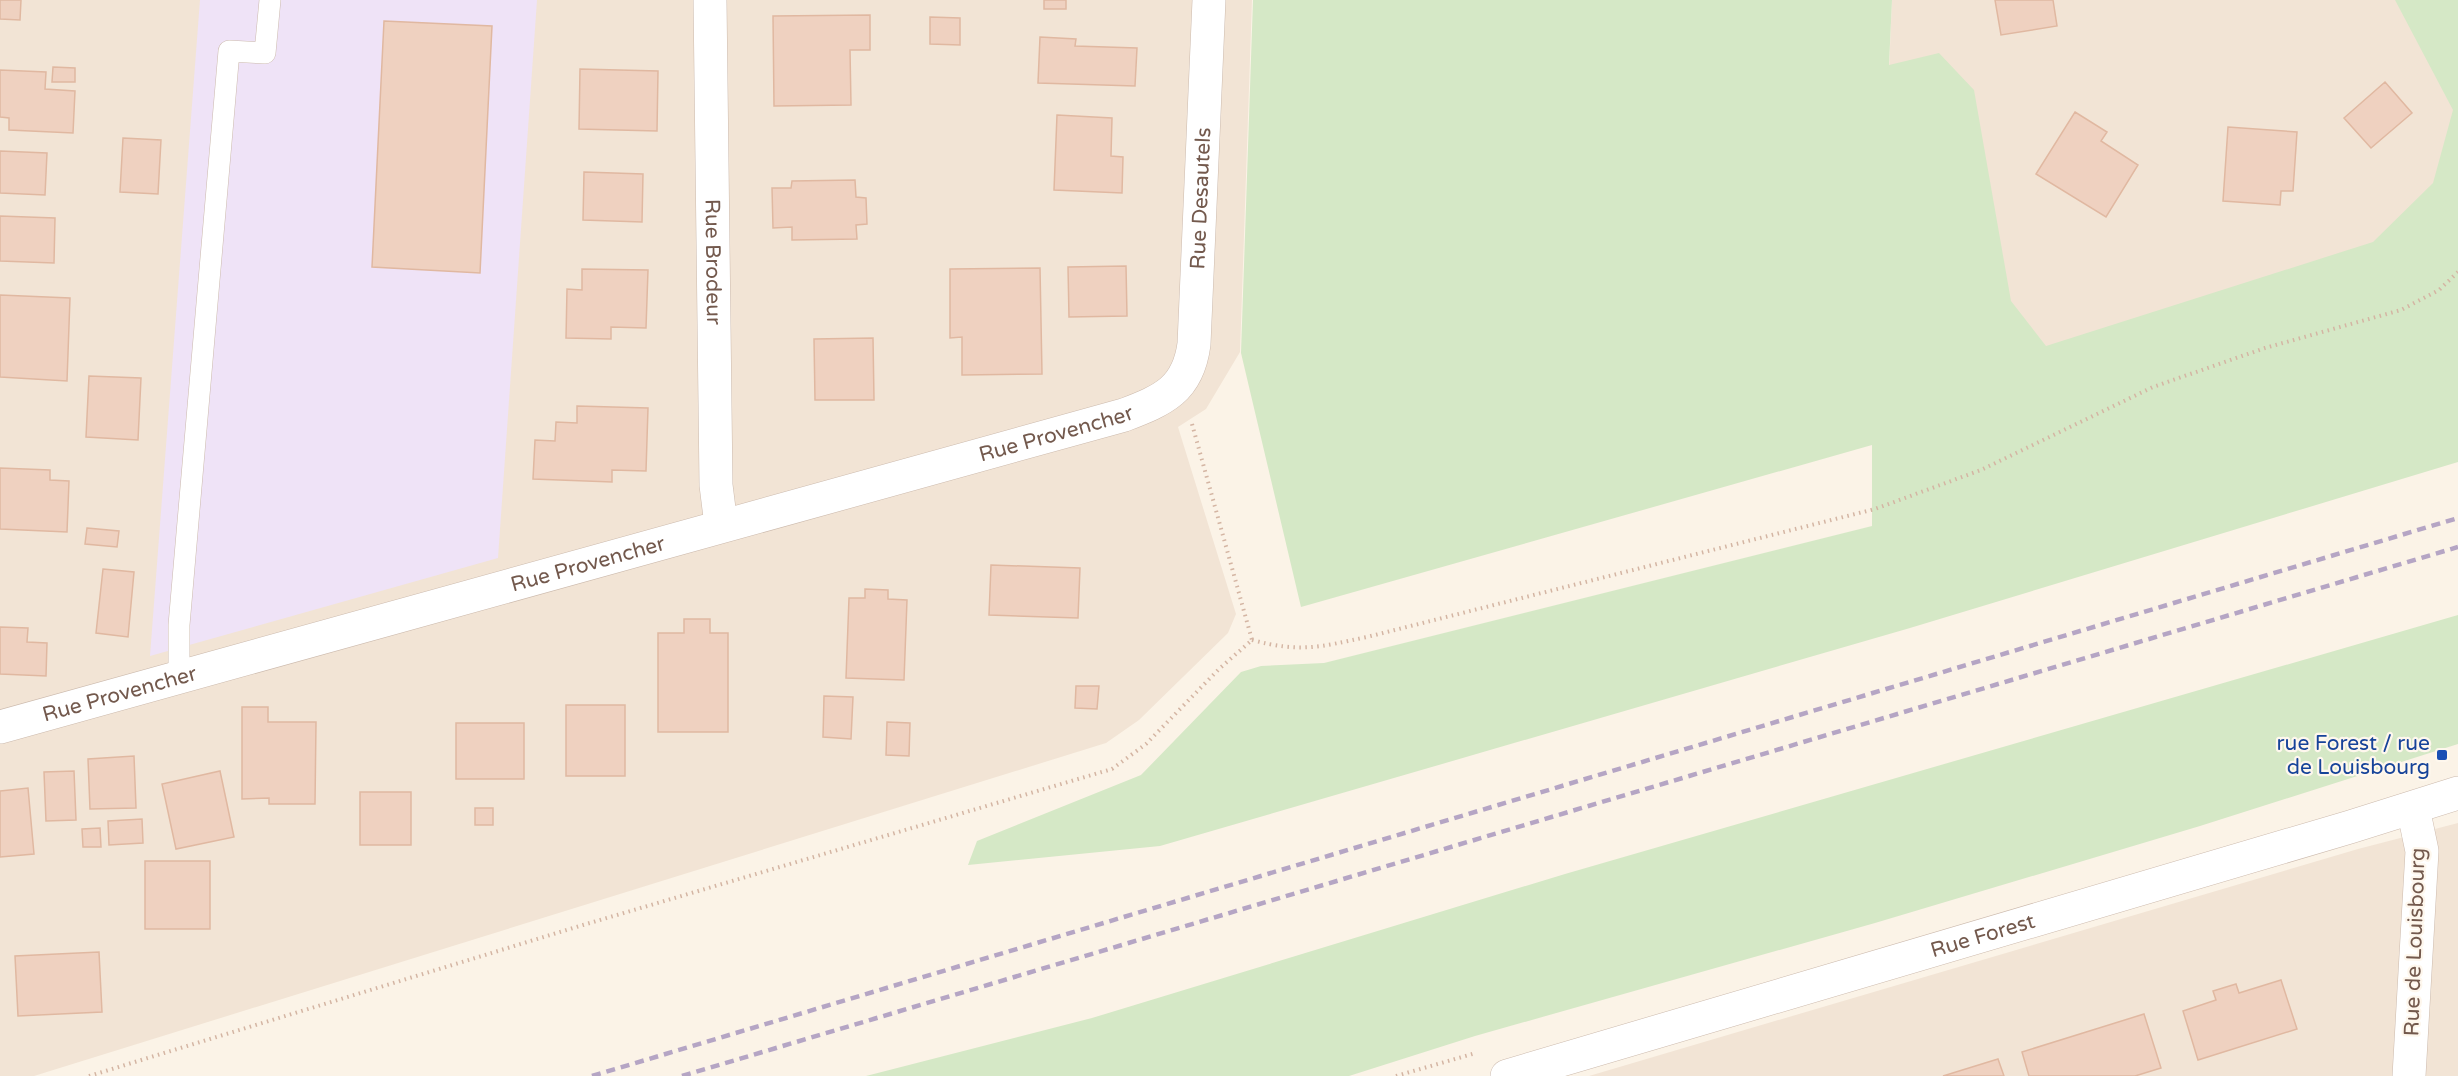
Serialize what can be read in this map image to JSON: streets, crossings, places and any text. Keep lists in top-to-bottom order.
{
  "streets": {
    "street": [
      "Rue Desautels",
      "Rue Brodeur",
      "Rue Provencher",
      "Rue Forest",
      "Rue de Louisbourg"
    ]
  },
  "crossings": [
    ["Rue Desautels", "Rue Provencher"],
    ["Rue Brodeur", "Rue Provencher"],
    ["Rue Forest", "Rue de Louisbourg"]
  ],
  "places": {
    "transit": ["rue Forest / rue de Louisbourg"]
  }
}
